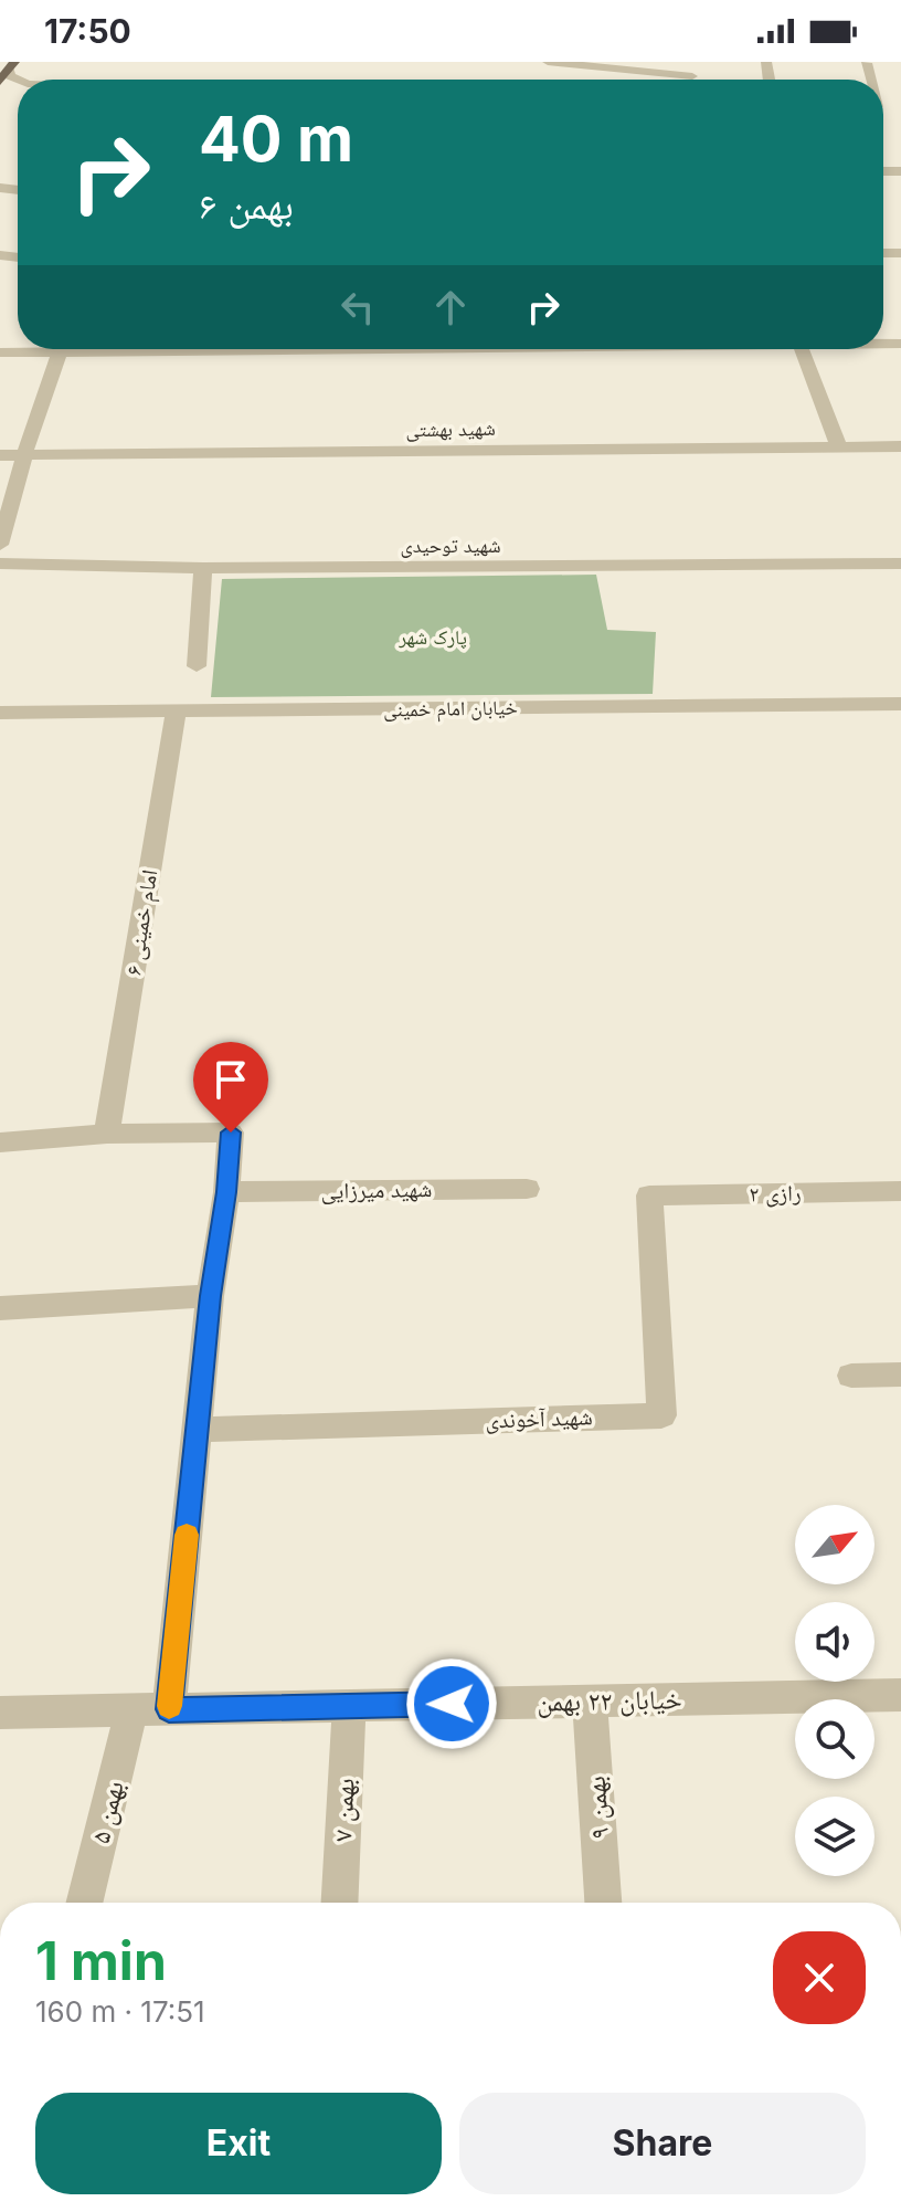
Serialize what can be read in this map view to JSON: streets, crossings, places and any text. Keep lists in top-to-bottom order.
{
  "streets": {
    "street": [
      "شهید بهشتی",
      "شهید توحیدی",
      "خیابان امام خمینی",
      "امام خمینی ۶",
      "شهید میرزایی",
      "رازی ۲",
      "شهید آخوندی",
      "خیابان ۲۲ بهمن",
      "بهمن ۹",
      "بهمن ۷",
      "بهمن ۵"
    ]
  },
  "crossings": [
    ["خیابان امام خمینی", "امام خمینی ۶"],
    ["رازی ۲", "شهید آخوندی"],
    ["خیابان ۲۲ بهمن", "بهمن ۹"],
    ["خیابان ۲۲ بهمن", "بهمن ۷"],
    ["خیابان ۲۲ بهمن", "بهمن ۵"]
  ],
  "parks": ["پارک شهر"],
  "north": "top right",
  "page": {
    "status": "17:50",
    "turn": ["40 m", "بهمن ۶"],
    "heading": ["1 min", "160 m · 17:51"],
    "buttons": ["Exit", "Share"]
  }
}
